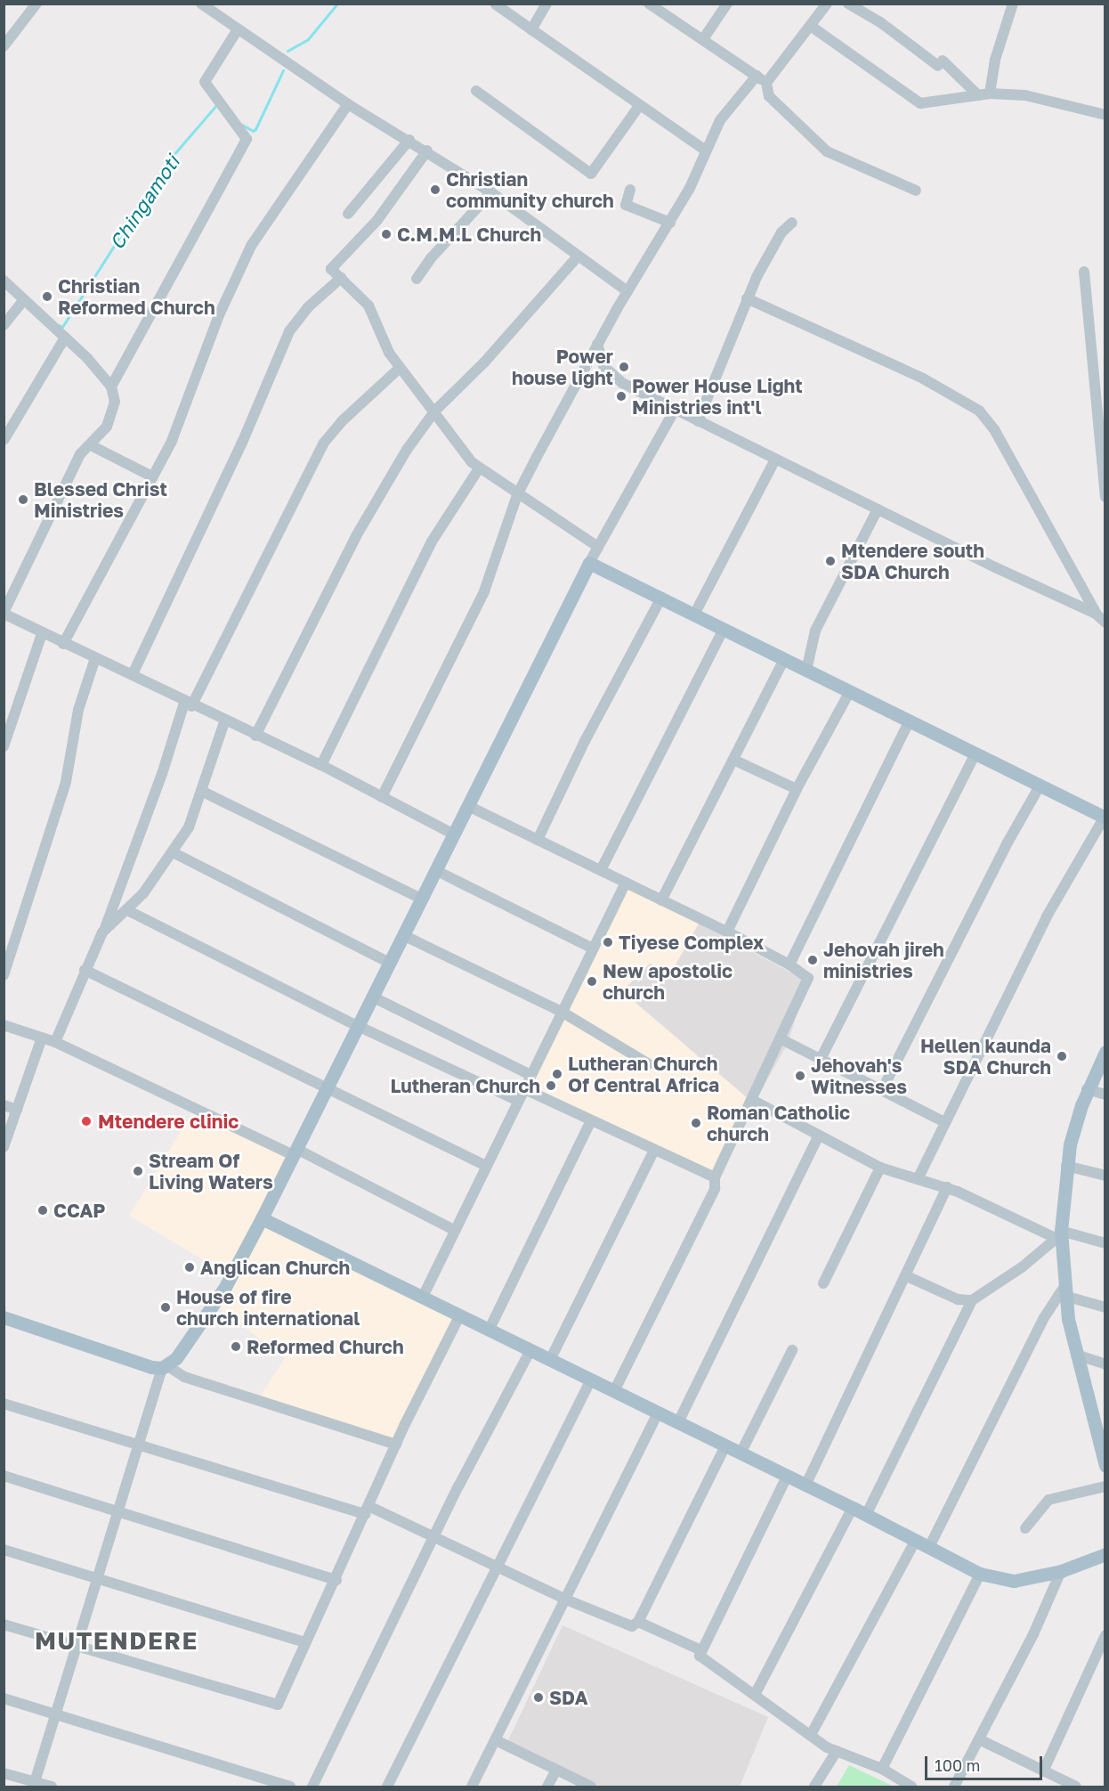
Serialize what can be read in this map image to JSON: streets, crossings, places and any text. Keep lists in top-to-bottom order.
{
  "districts": ["MUTENDERE"],
  "water": ["Chingamoti"],
  "places": [
    "Christian community church",
    "C.M.M.L Church",
    "Christian Reformed Church",
    "Power house light",
    "Power House Light Ministries int'l",
    "Blessed Christ Ministries",
    "Mtendere south SDA Church",
    "Tiyese Complex",
    "Jehovah jireh ministries",
    "New apostolic church",
    "Hellen kaunda SDA Church",
    "Lutheran Church Of Central Africa",
    "Jehovah's Witnesses",
    "Lutheran Church",
    "Mtendere clinic",
    "Roman Catholic church",
    "Stream Of Living Waters",
    "CCAP",
    "Anglican Church",
    "House of fire church international",
    "Reformed Church",
    "SDA"
  ],
  "scale_bar": "100 m"
}
